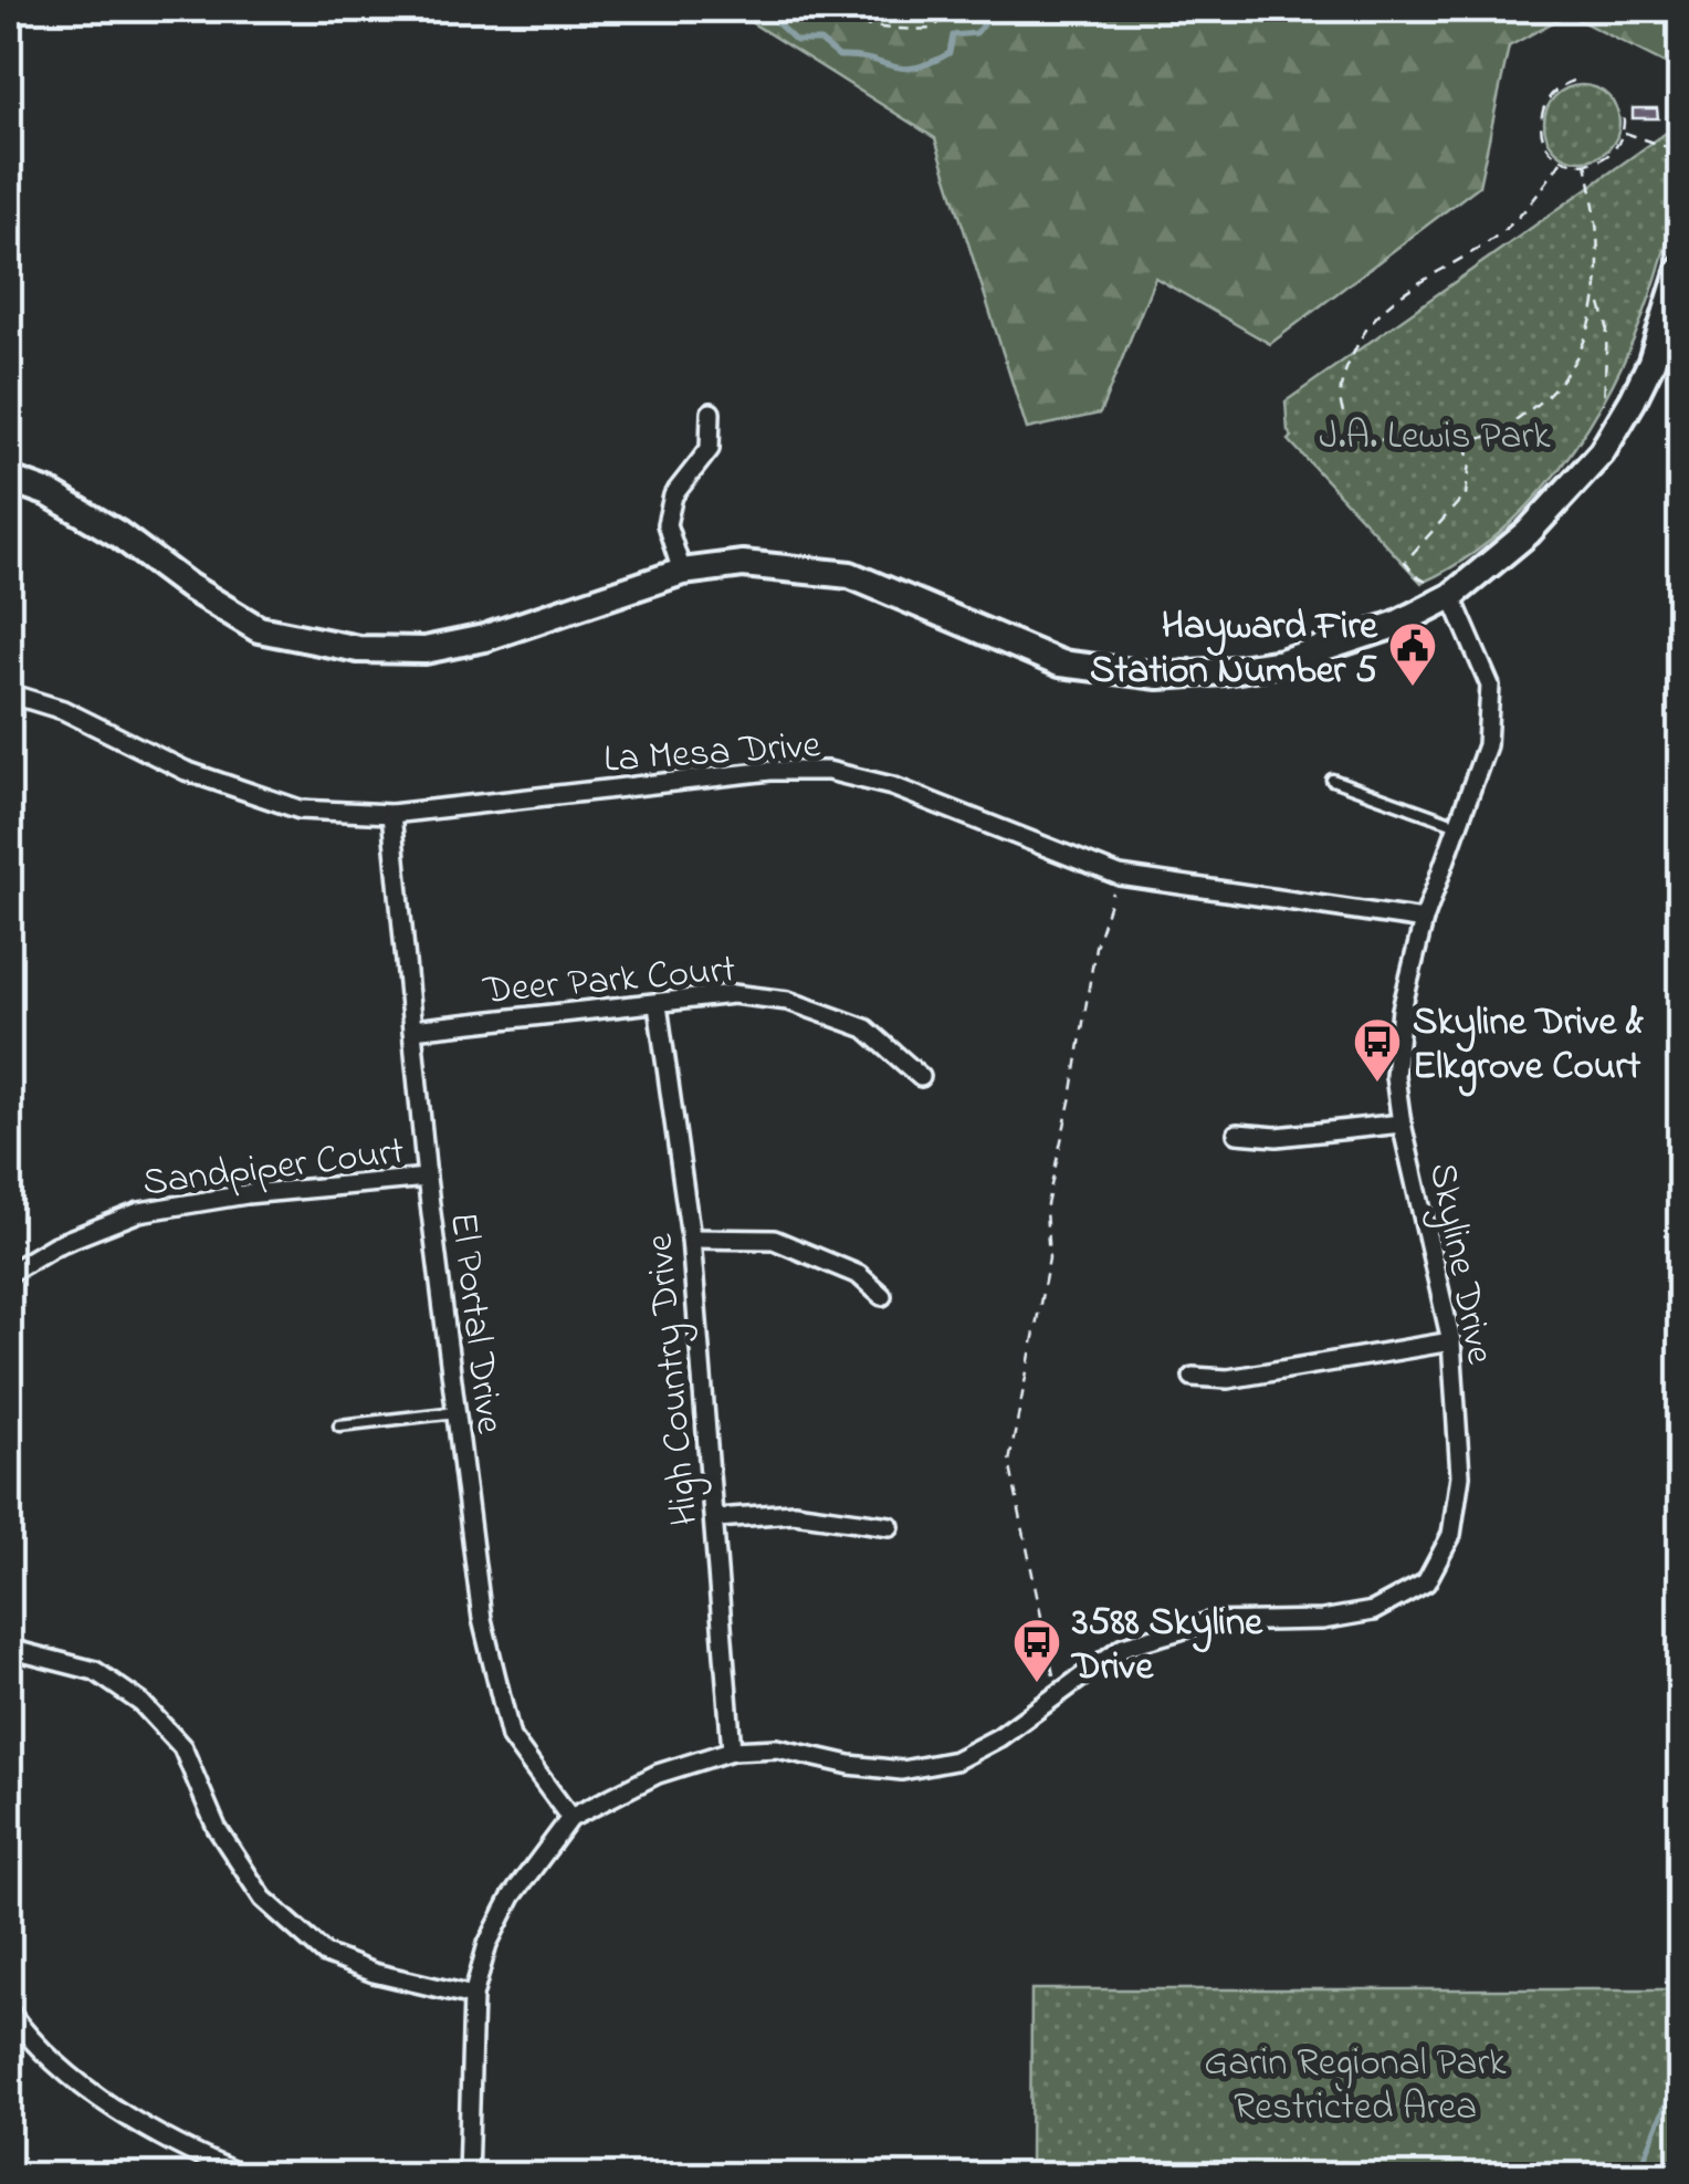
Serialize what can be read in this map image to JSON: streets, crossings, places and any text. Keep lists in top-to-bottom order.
{
  "streets": {
    "street": [
      "La Mesa Drive",
      "Deer Park Court",
      "Sandpiper Court",
      "Skyline Drive",
      "El Portal Drive",
      "High Country Drive"
    ]
  },
  "crossings": [
    ["La Mesa Drive", "Skyline Drive"],
    ["La Mesa Drive", "El Portal Drive"],
    ["Deer Park Court", "El Portal Drive"],
    ["Deer Park Court", "High Country Drive"],
    ["Sandpiper Court", "El Portal Drive"],
    ["Skyline Drive", "El Portal Drive"],
    ["Skyline Drive", "High Country Drive"]
  ],
  "parks": ["J.A. Lewis Park", "Garin Regional Park Restricted Area"],
  "places": {
    "public building": ["Hayward Fire Station Number 5"],
    "bus stop": ["Skyline Drive & Elkgrove Court", "3588 Skyline Drive"]
  }
}
